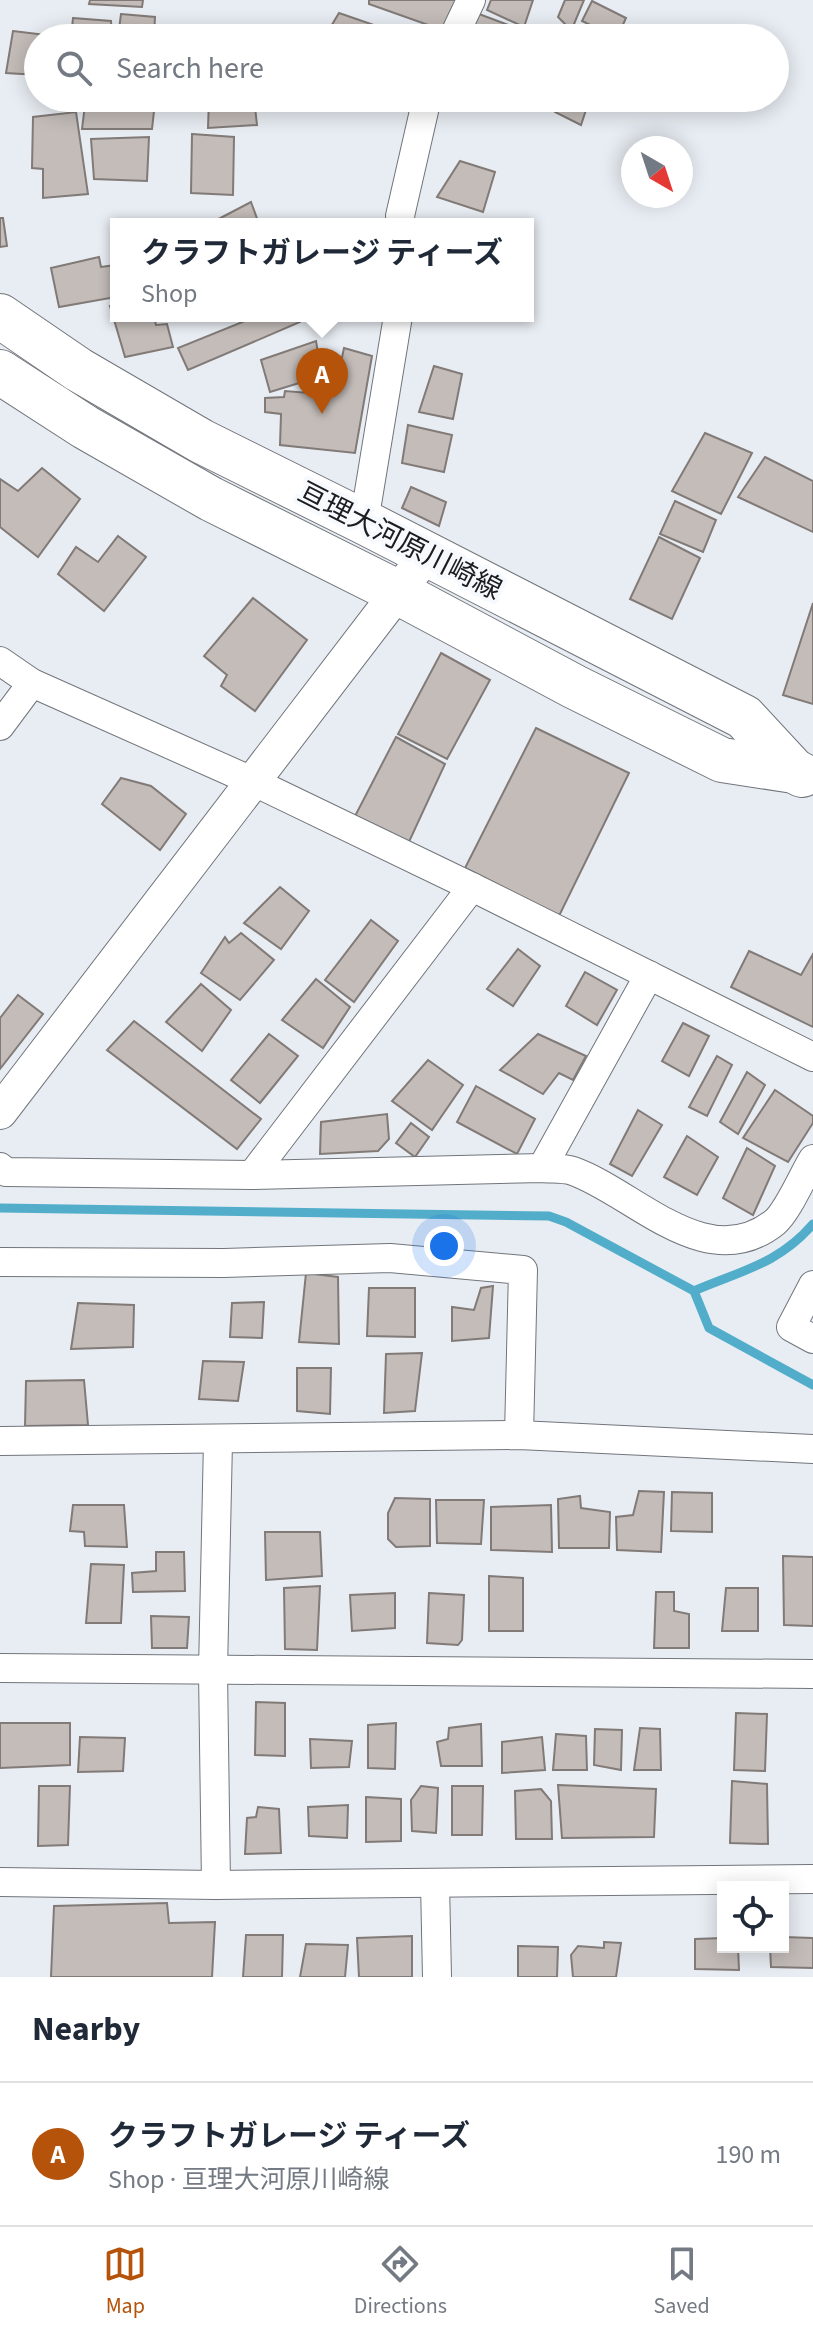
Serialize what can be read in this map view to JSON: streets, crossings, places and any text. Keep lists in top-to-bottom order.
{
  "streets": {
    "main road": ["亘理大河原川崎線"]
  },
  "north": "bottom right",
  "page": {
    "search": "Search here",
    "popup": ["クラフトガレージ ティーズ", "Shop"],
    "pins": "A",
    "heading": "Nearby",
    "list": [
      {
        "mark": "A",
        "name": "クラフトガレージ ティーズ",
        "note": "Shop · 亘理大河原川崎線",
        "value": "190 m"
      }
    ],
    "nav": ["Map", "Directions", "Saved"]
  }
}
